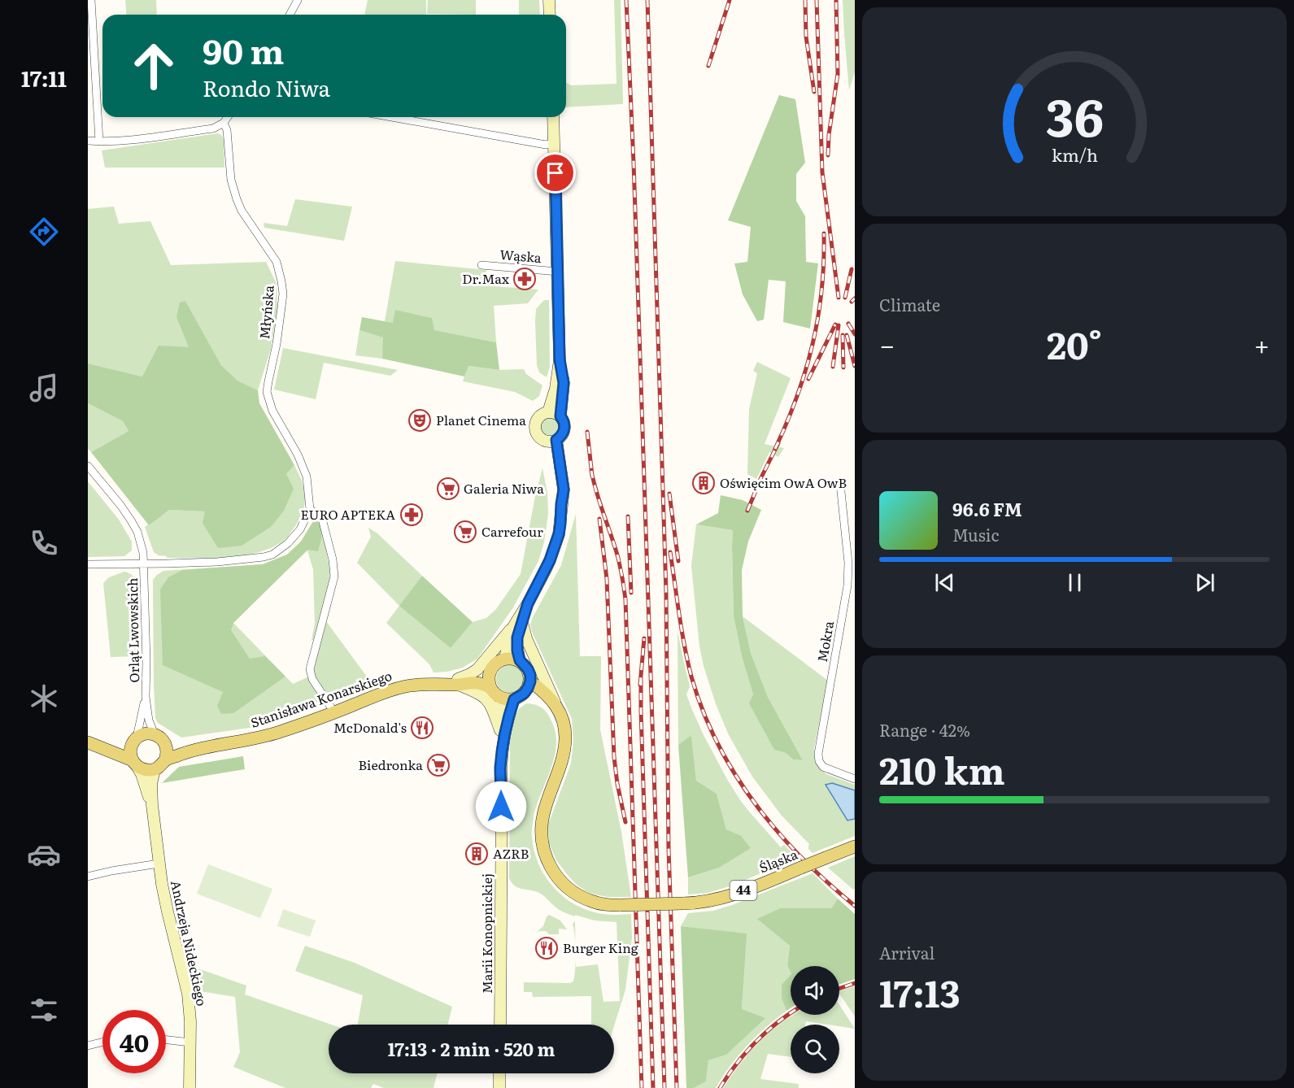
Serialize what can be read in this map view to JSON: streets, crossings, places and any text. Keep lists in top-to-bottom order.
{
  "streets": {
    "main road": ["Stanisława Konarskiego", "Śląska", "44"],
    "street": [
      "Wąska",
      "Młyńska",
      "Orląt Lwowskich",
      "Mokra",
      "Marii Konopnickiej",
      "Andrzeja Nideckiego"
    ]
  },
  "crossings": [
    ["Młyńska", "Orląt Lwowskich"],
    ["Orląt Lwowskich", "Stanisława Konarskiego"],
    ["Orląt Lwowskich", "Andrzeja Nideckiego"],
    ["Stanisława Konarskiego", "44"],
    ["Stanisława Konarskiego", "Marii Konopnickiej"],
    ["Stanisława Konarskiego", "Andrzeja Nideckiego"],
    ["Śląska", "44"],
    ["44", "Marii Konopnickiej"]
  ],
  "places": {
    "pharmacy": ["Dr.Max", "EURO APTEKA"],
    "theatre": ["Planet Cinema"],
    "building": ["Oświęcim OwA OwB", "AZRB"],
    "supermarket": ["Galeria Niwa", "Carrefour", "Biedronka"],
    "restaurant": ["McDonald's", "Burger King"]
  },
  "page": {
    "tabs": "17:11",
    "turn": ["90 m", "Rondo Niwa"],
    "tile": [
      "Climate",
      ["Range · 42%", "210 km"],
      ["Arrival", "17:13"]
    ],
    "heat": ["−", "20°", "+"],
    "song": ["96.6 FM", "Music"],
    "limit": "40",
    "trip": "17:13 · 2 min · 520 m",
    "gauge": ["36", "km/h"]
  }
}
